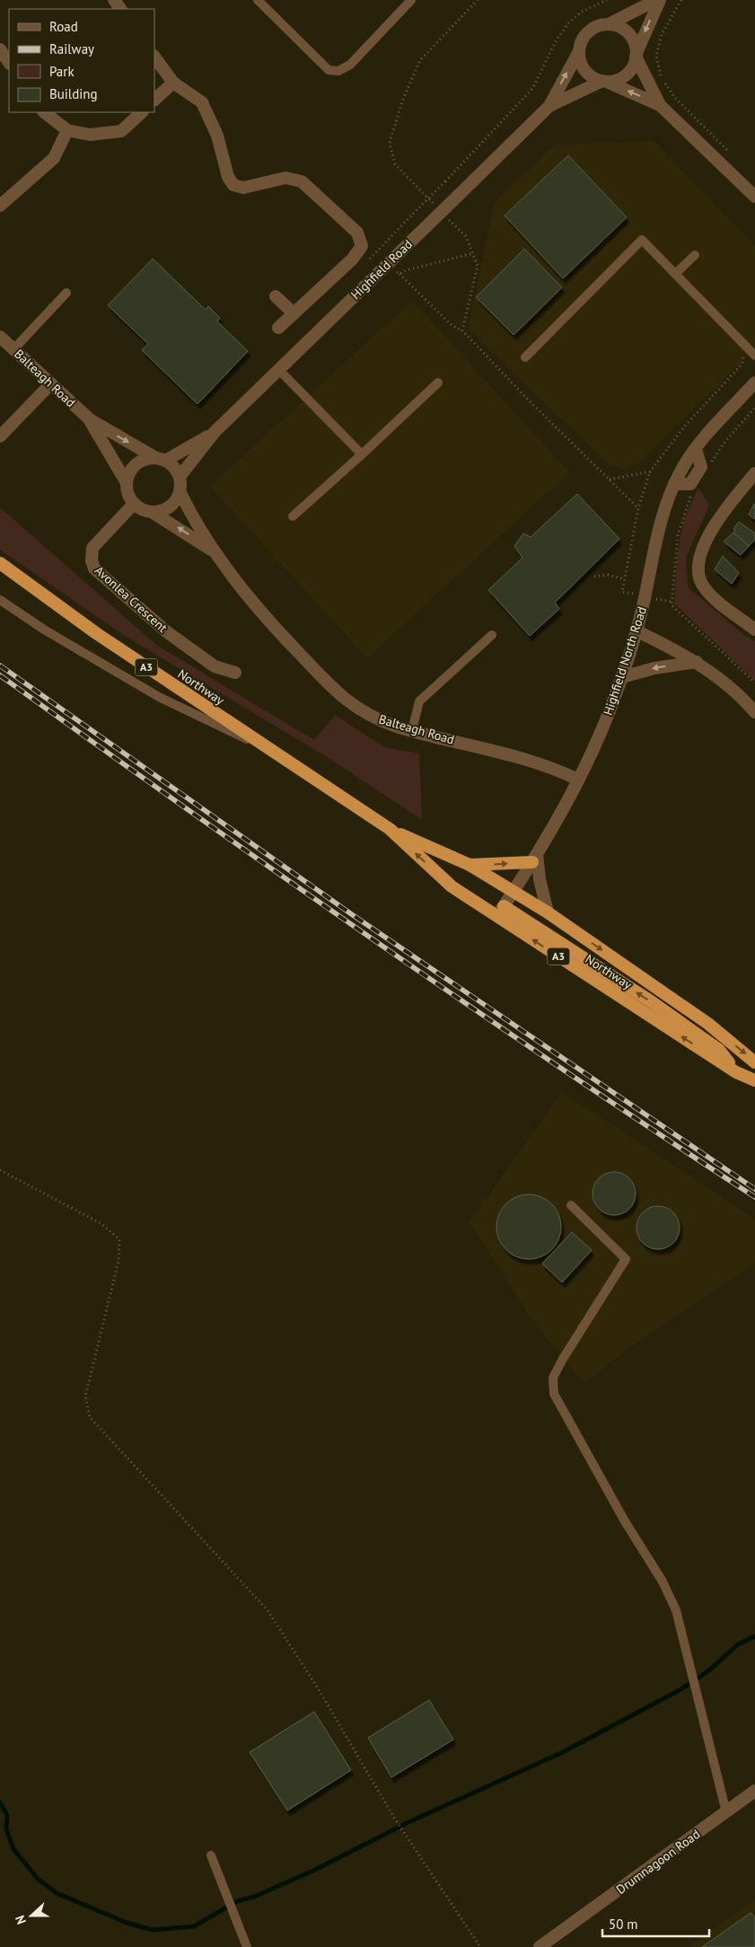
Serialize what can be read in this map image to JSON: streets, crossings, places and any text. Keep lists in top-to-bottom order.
{
  "streets": {
    "highway": ["A3", "Northway"],
    "street": [
      "Highfield Road",
      "Balteagh Road",
      "Avonlea Crescent",
      "Highfield North Road",
      "Drumnagoon Road"
    ]
  },
  "crossings": [
    ["Highfield Road", "Balteagh Road"],
    ["Highfield Road", "Avonlea Crescent"],
    ["Balteagh Road", "Avonlea Crescent"],
    ["Balteagh Road", "Highfield North Road"],
    ["Highfield North Road", "Northway"]
  ],
  "legend": [
    "Road",
    "Railway",
    "Park",
    "Building"
  ],
  "scale_bar": "50 m",
  "north": "left"
}
